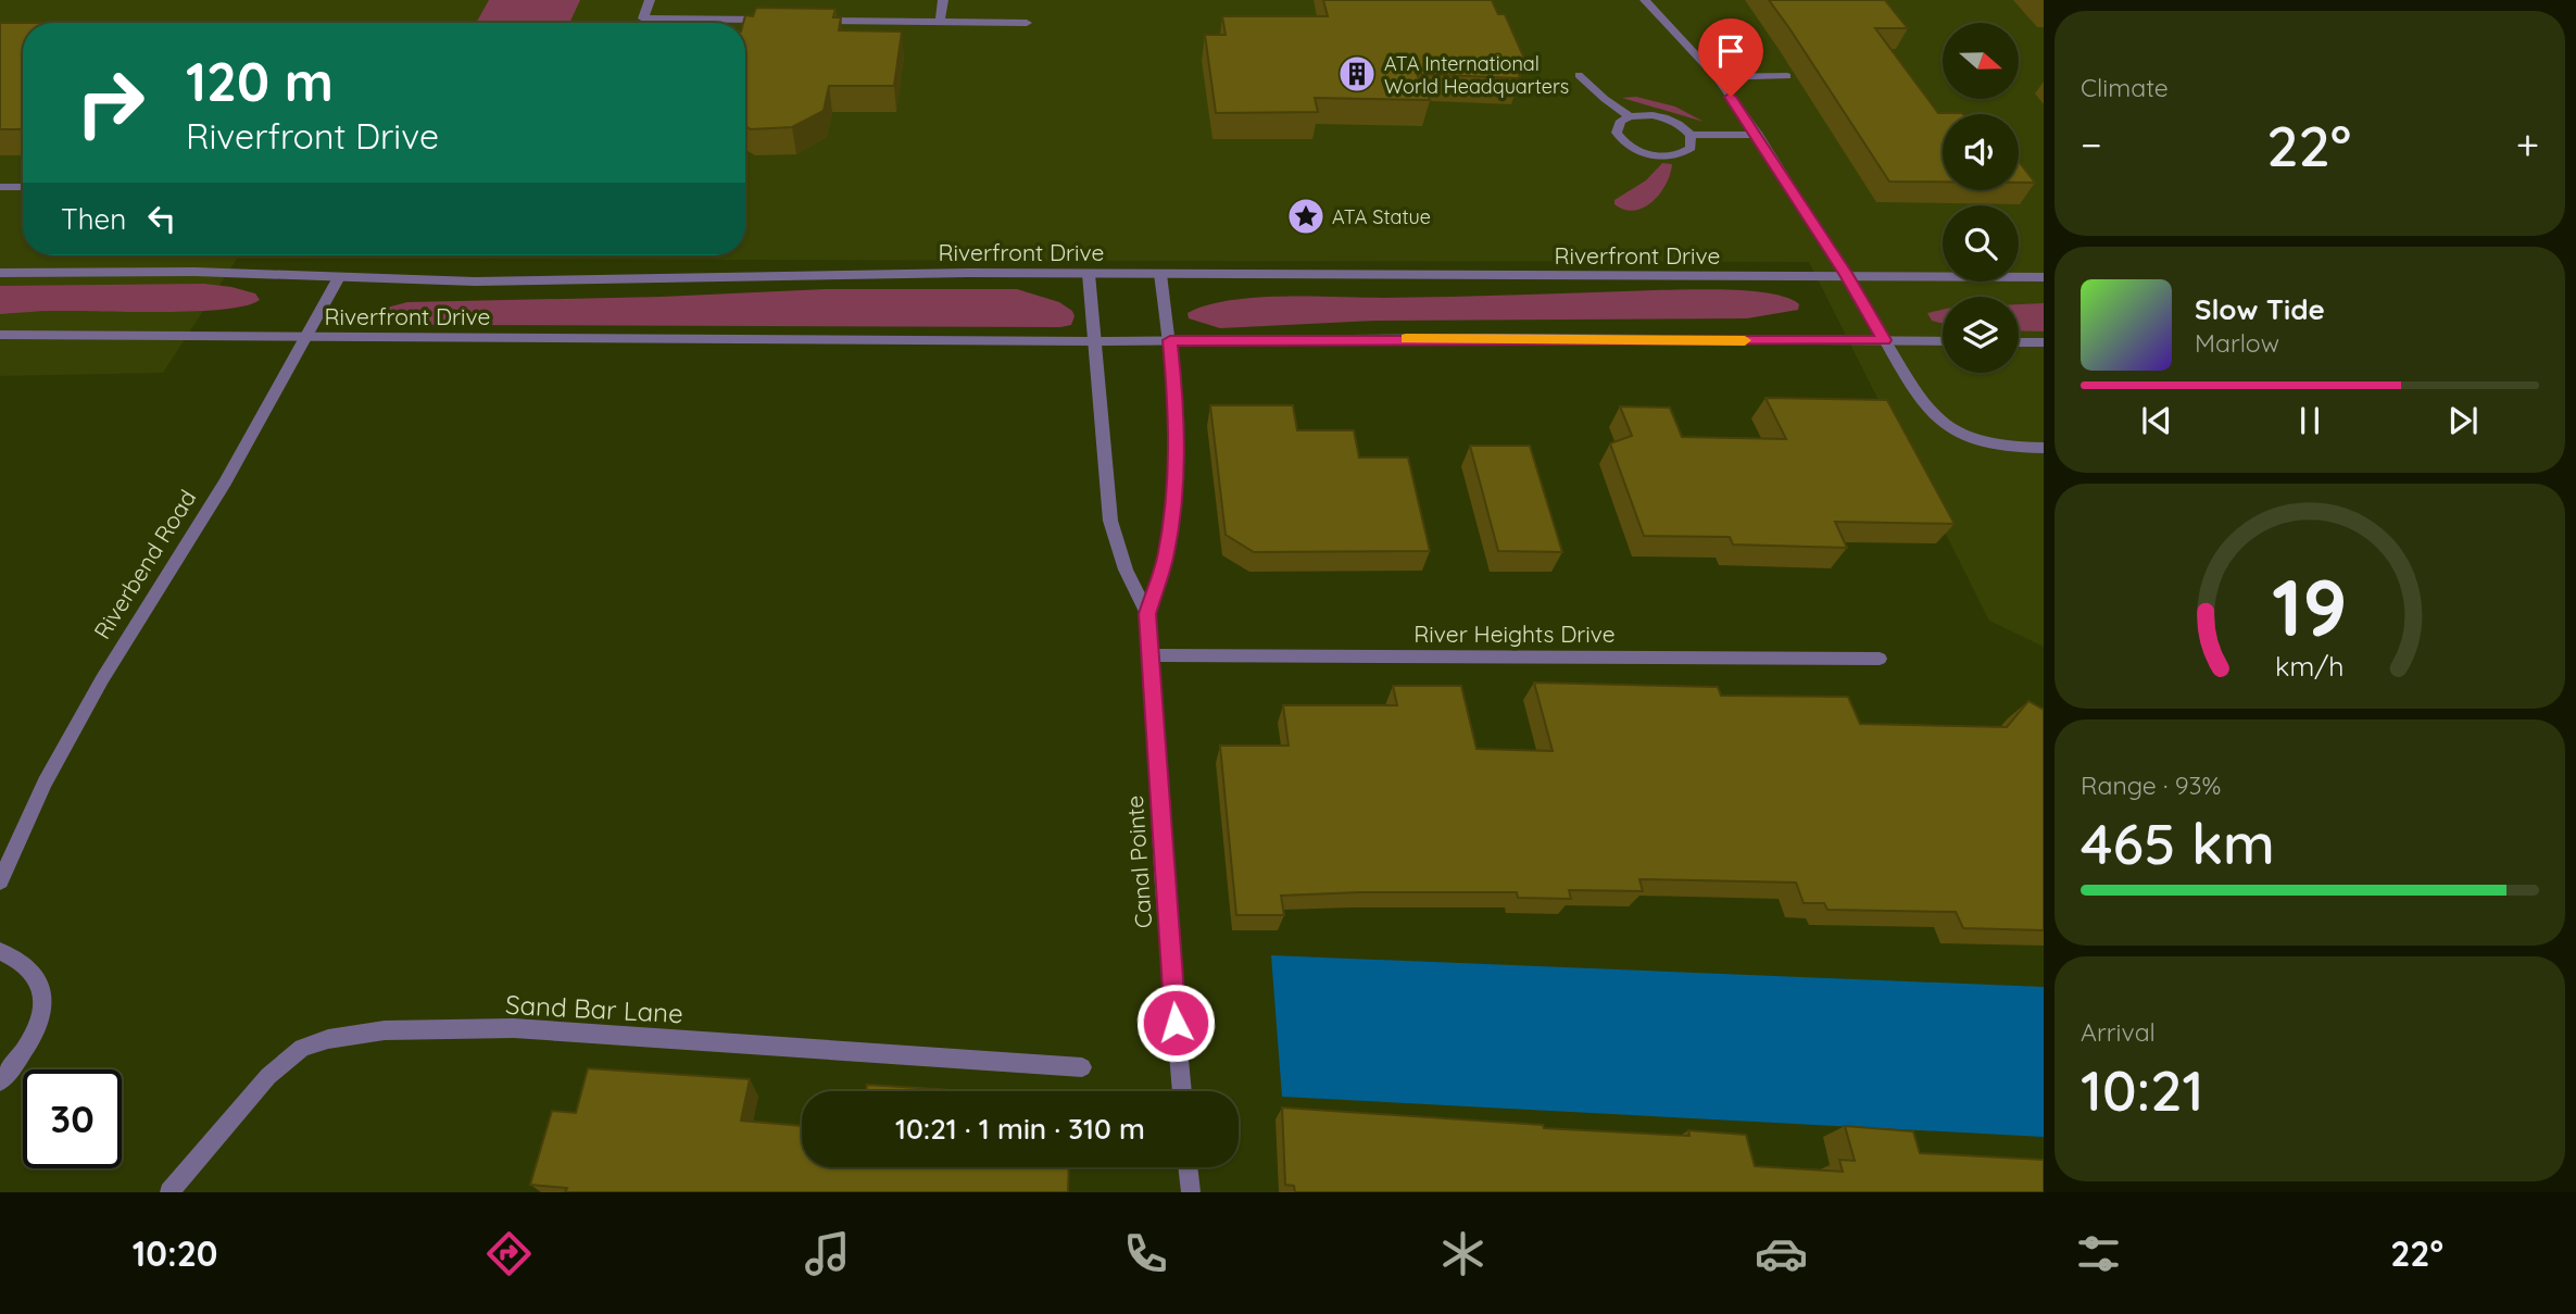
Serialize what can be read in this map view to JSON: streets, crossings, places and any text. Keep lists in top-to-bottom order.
{
  "streets": {
    "street": [
      "Riverfront Drive",
      "Riverbend Road",
      "River Heights Drive",
      "Canal Pointe",
      "Sand Bar Lane"
    ]
  },
  "crossings": [
    ["Riverfront Drive", "Riverbend Road"],
    ["Riverfront Drive", "Canal Pointe"],
    ["River Heights Drive", "Canal Pointe"]
  ],
  "places": {
    "building": ["ATA International World Headquarters"],
    "place": ["ATA Statue"]
  },
  "north": "right",
  "page": {
    "tile": [
      "Climate",
      ["Range · 93%", "465 km"],
      ["Arrival", "10:21"]
    ],
    "turn": ["120 m", "Riverfront Drive"],
    "heat": ["−", "22°", "+"],
    "then": "Then",
    "song": ["Slow Tide", "Marlow"],
    "limit": "30",
    "trip": "10:21 · 1 min · 310 m",
    "tabs": ["10:20", "22°"],
    "gauge": ["19", "km/h"]
  }
}
